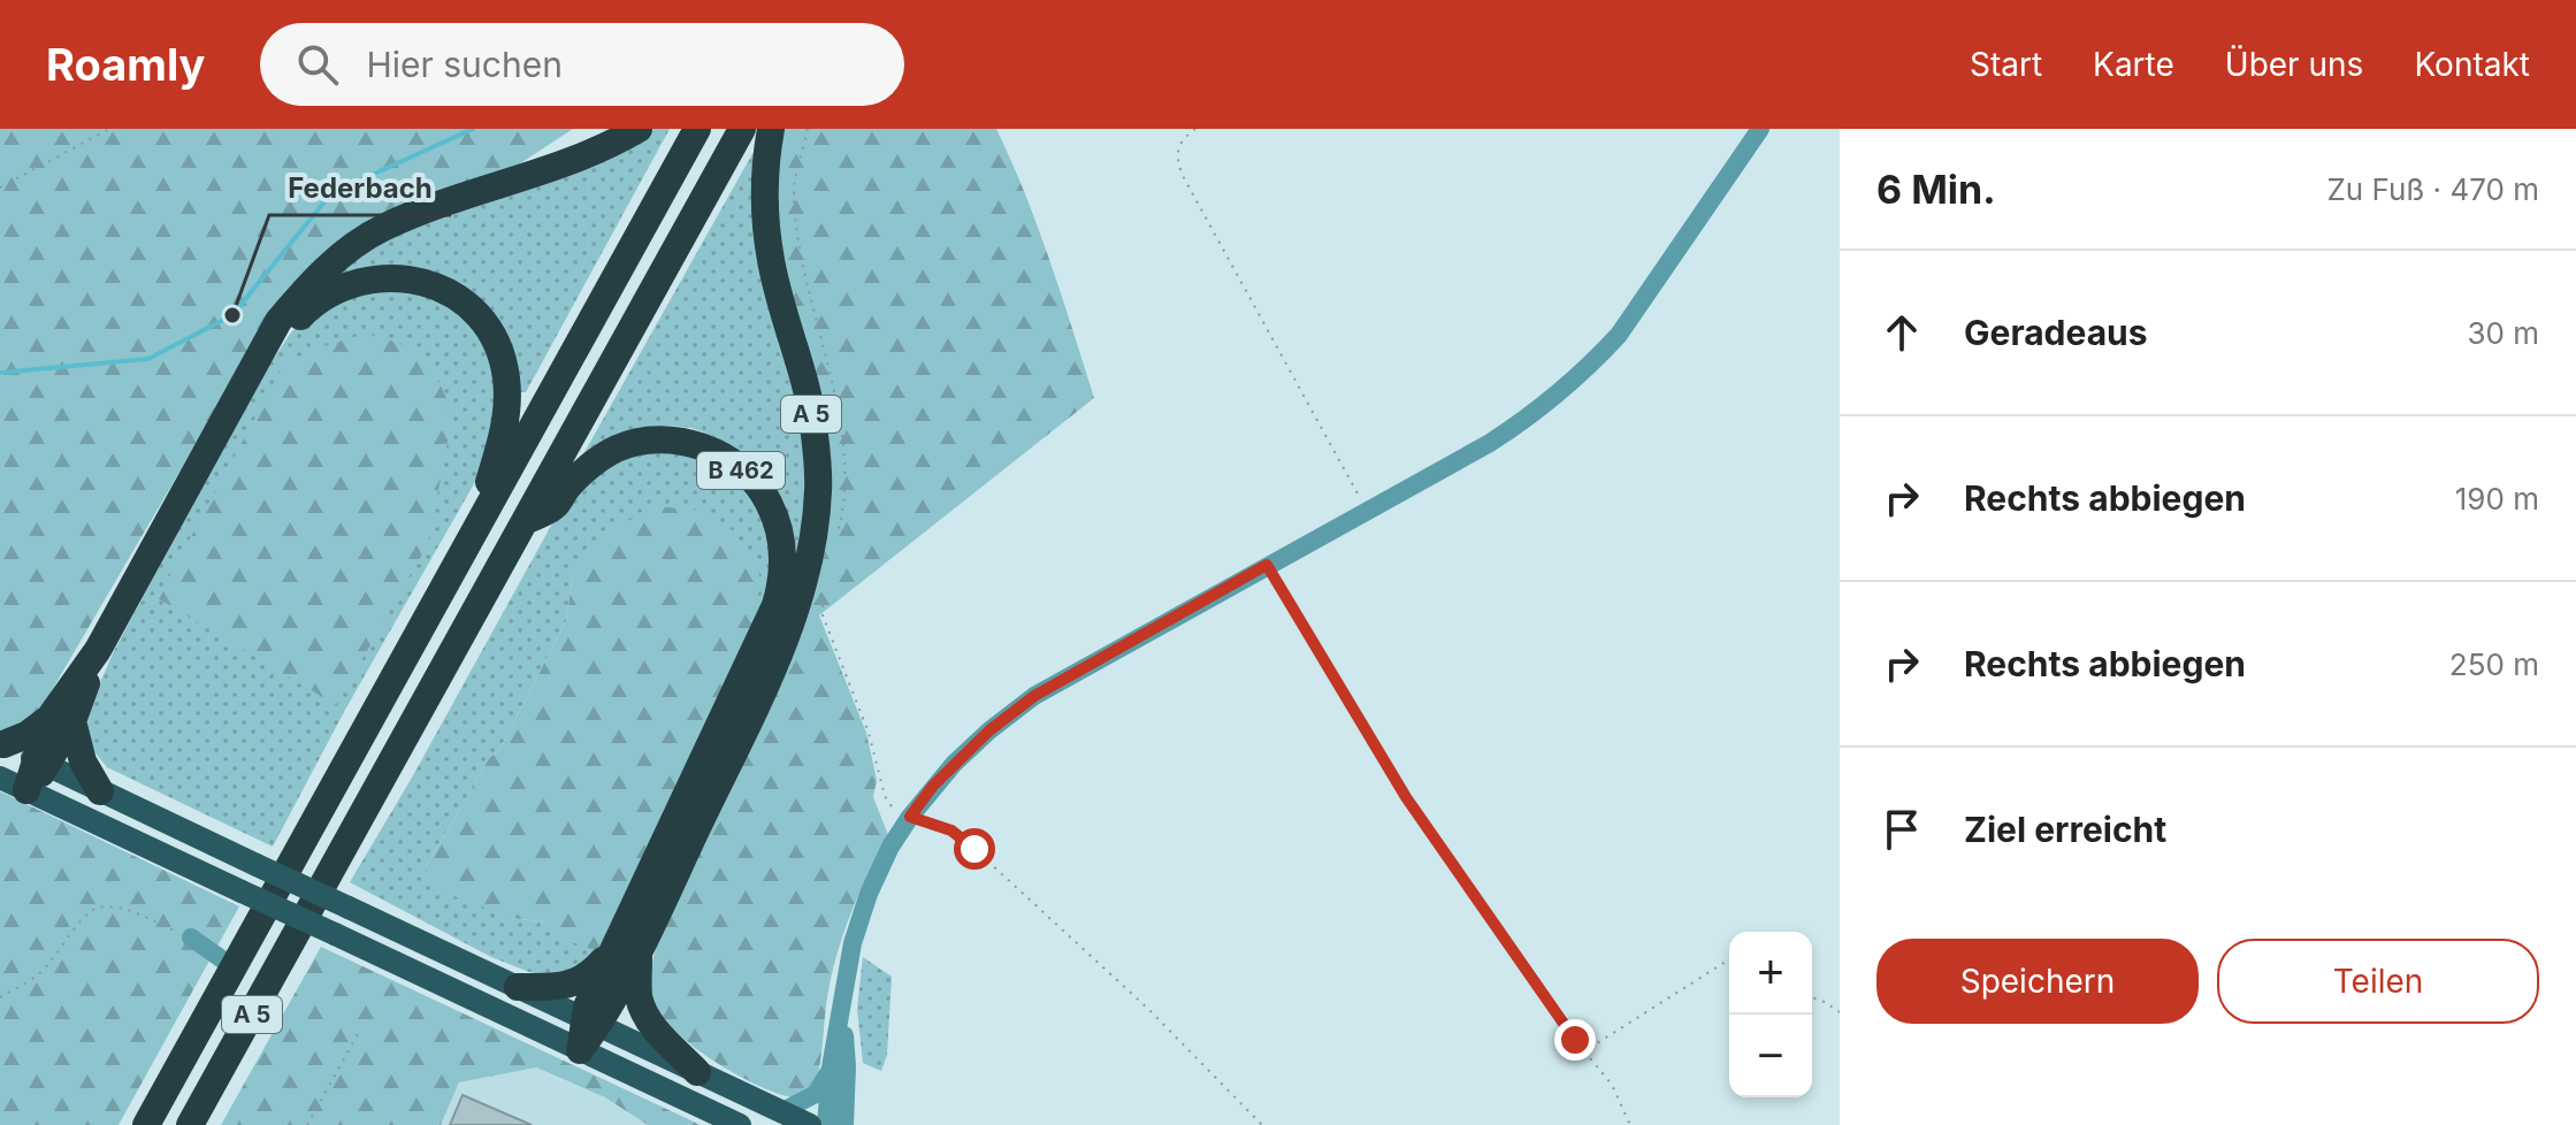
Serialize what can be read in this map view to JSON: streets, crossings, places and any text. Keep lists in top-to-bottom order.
{
  "streets": {
    "highway": ["A 5", "B 462"]
  },
  "crossings": [
    ["A 5", "B 462"]
  ],
  "places": ["Federbach"],
  "page": {
    "header": "Roamly",
    "search": "Hier suchen",
    "nav": [
      "Start",
      "Karte",
      "Über uns",
      "Kontakt"
    ],
    "heading": ["6 Min.", "Zu Fuß · 470 m"],
    "list": [
      ["Geradeaus", "30 m"],
      ["Rechts abbiegen", "190 m"],
      ["Rechts abbiegen", "250 m"],
      "Ziel erreicht"
    ],
    "buttons": ["Speichern", "Teilen"],
    "map_buttons": ["+", "−"]
  }
}
